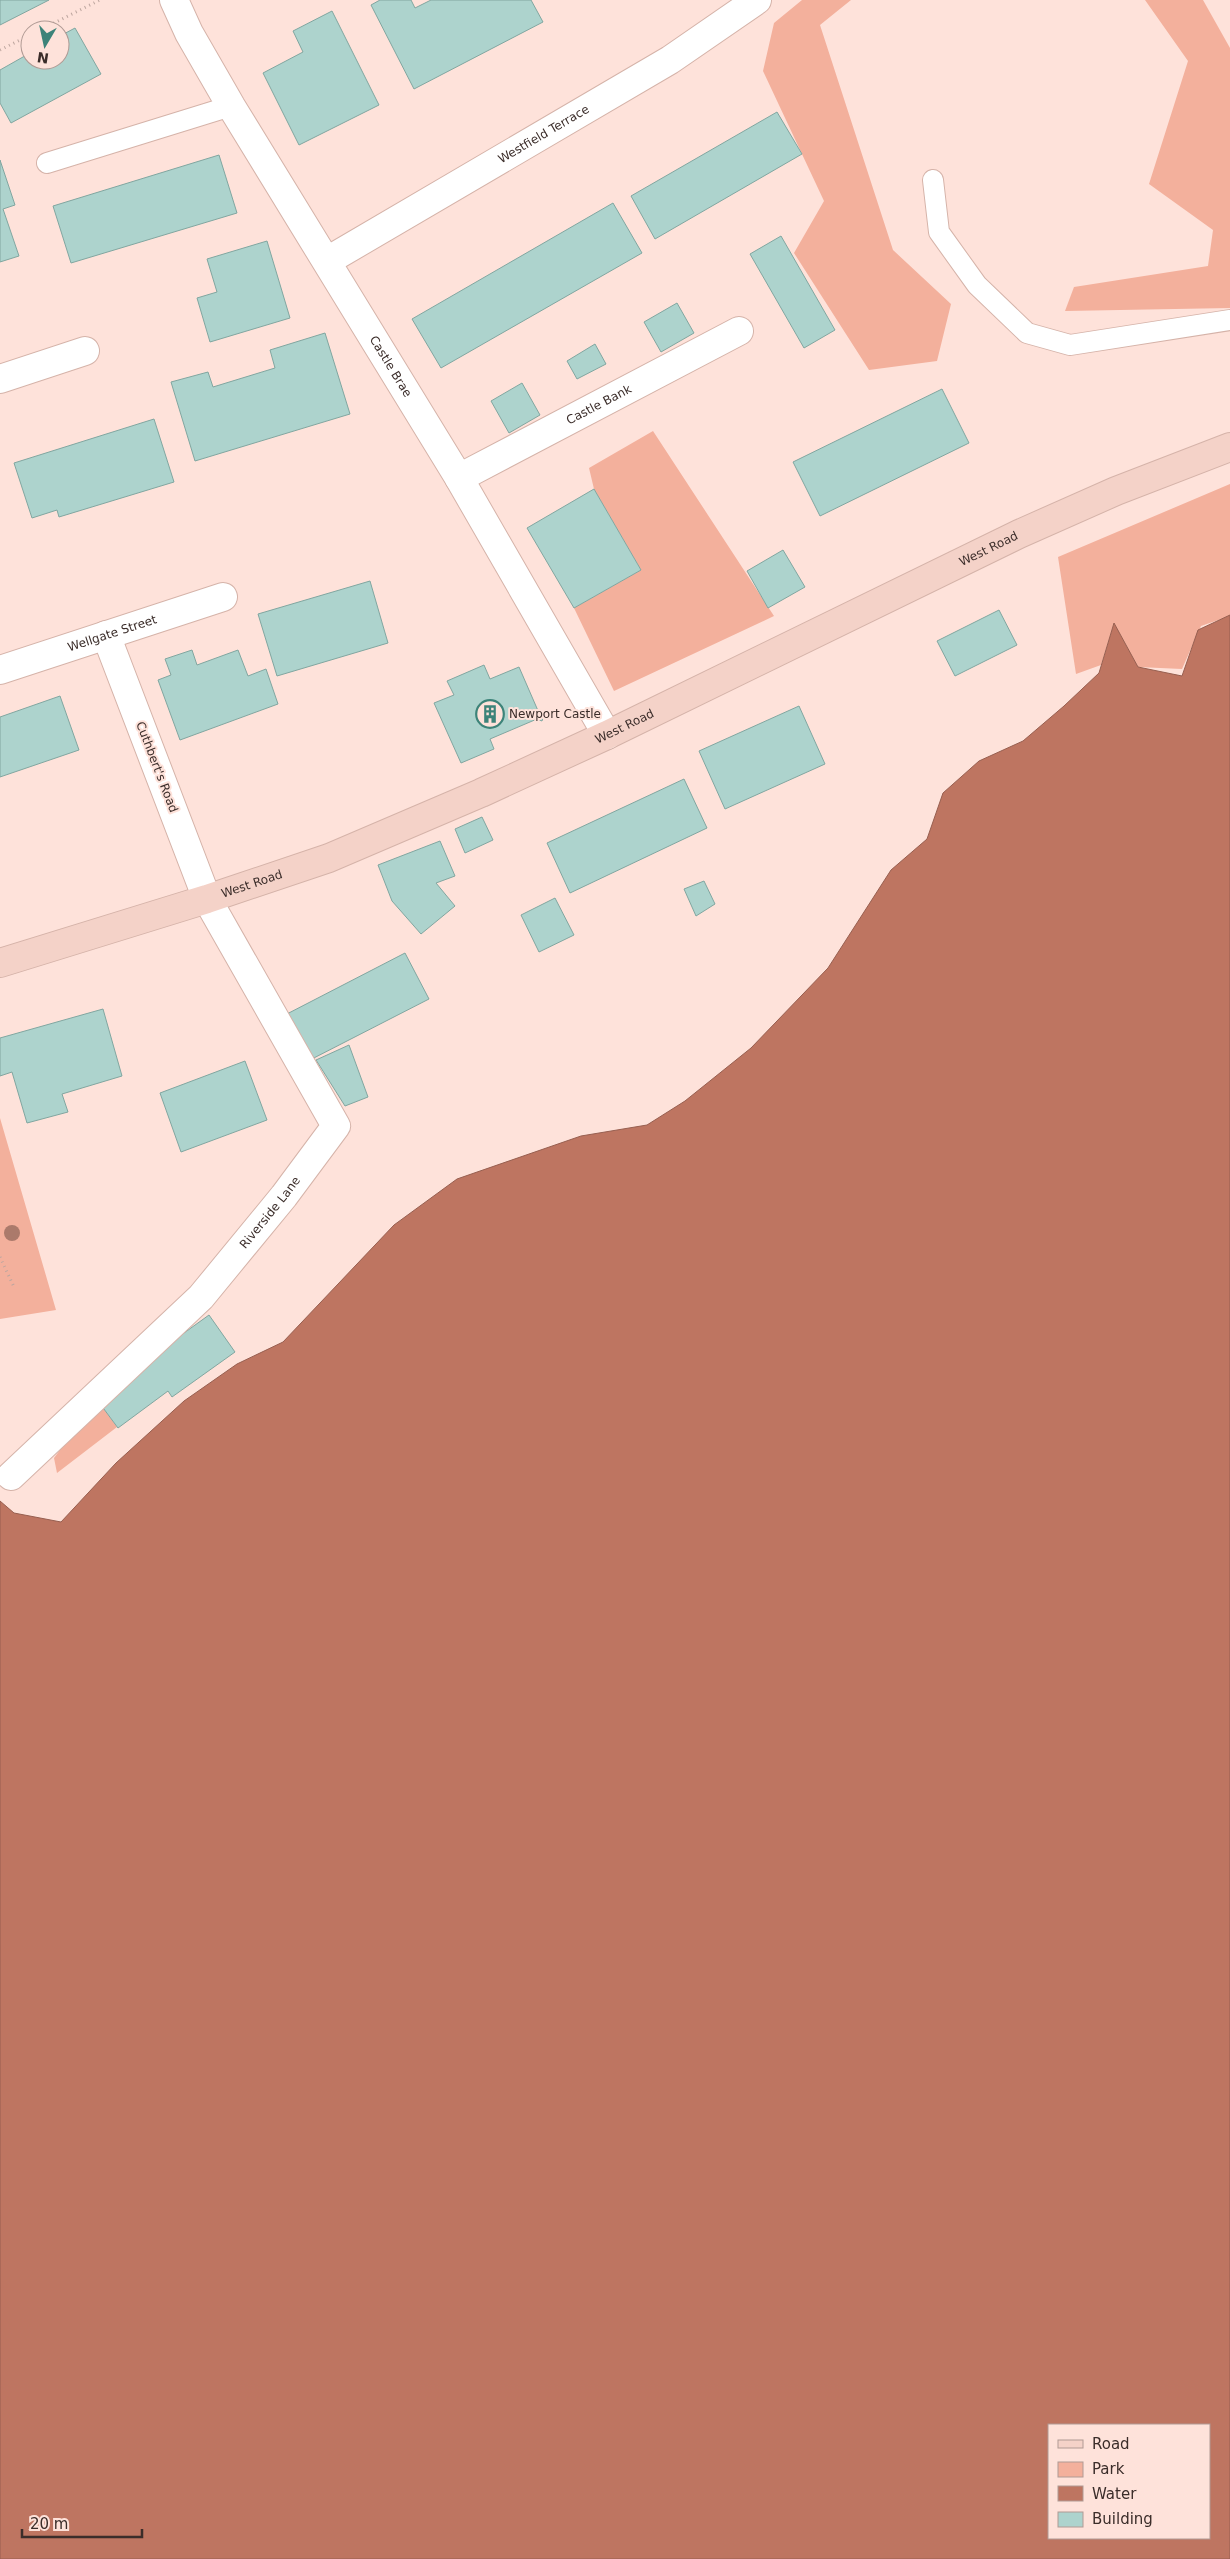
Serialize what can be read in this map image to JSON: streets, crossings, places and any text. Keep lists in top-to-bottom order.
{
  "streets": {
    "main road": ["West Road"],
    "street": [
      "Westfield Terrace",
      "Castle Brae",
      "Castle Bank",
      "Wellgate Street",
      "Cuthbert's Road",
      "Riverside Lane"
    ]
  },
  "crossings": [
    ["Westfield Terrace", "Castle Brae"],
    ["Castle Brae", "Castle Bank"],
    ["Castle Brae", "West Road"],
    ["West Road", "Cuthbert's Road"],
    ["West Road", "Riverside Lane"],
    ["Wellgate Street", "Cuthbert's Road"],
    ["Cuthbert's Road", "Riverside Lane"]
  ],
  "places": {
    "building": ["Newport Castle"]
  },
  "legend": [
    "Road",
    "Park",
    "Water",
    "Building"
  ],
  "scale_bar": "20 m",
  "north": "bottom"
}
